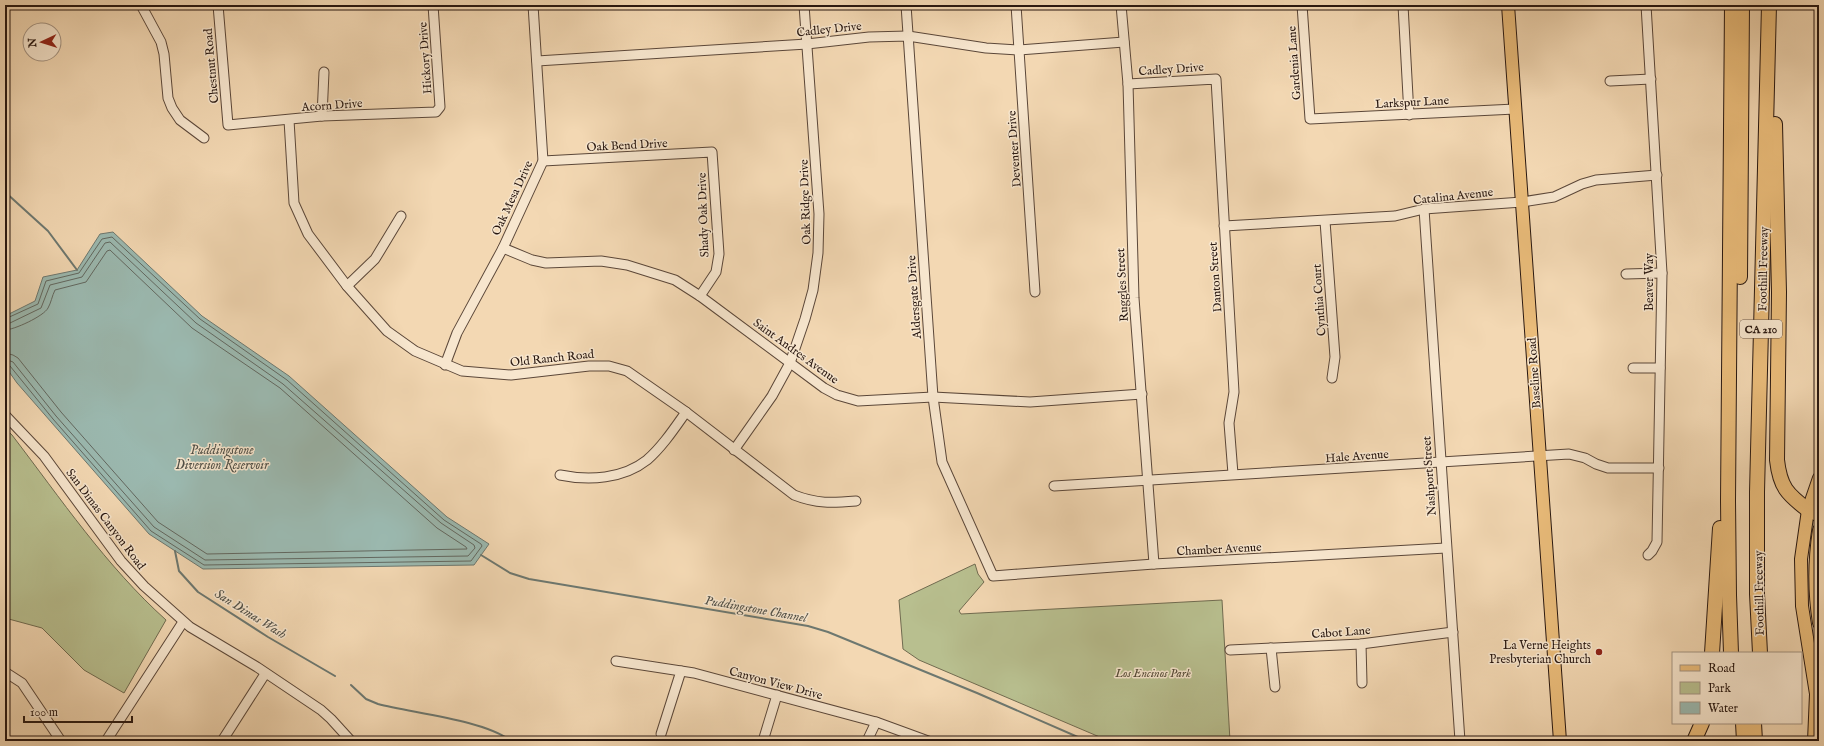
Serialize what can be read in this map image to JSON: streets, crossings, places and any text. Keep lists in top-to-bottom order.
{
  "streets": {
    "highway": ["Foothill Freeway", "CA 210"],
    "main road": ["Baseline Road"],
    "street": [
      "Cadley Drive",
      "Hickory Drive",
      "Gardenia Lane",
      "Chestnut Road",
      "Larkspur Lane",
      "Acorn Drive",
      "Oak Bend Drive",
      "Deventer Drive",
      "Catalina Avenue",
      "Oak Mesa Drive",
      "Oak Ridge Drive",
      "Shady Oak Drive",
      "Danton Street",
      "Beaver Way",
      "Ruggles Street",
      "Aldersgate Drive",
      "Cynthia Court",
      "Saint Andres Avenue",
      "Old Ranch Road",
      "Hale Avenue",
      "Nashport Street",
      "San Dimas Canyon Road",
      "Chamber Avenue",
      "Cabot Lane",
      "Canyon View Drive"
    ]
  },
  "crossings": [
    ["Cadley Drive", "Deventer Drive"],
    ["Cadley Drive", "Oak Mesa Drive"],
    ["Cadley Drive", "Oak Ridge Drive"],
    ["Cadley Drive", "Danton Street"],
    ["Cadley Drive", "Ruggles Street"],
    ["Cadley Drive", "Aldersgate Drive"],
    ["Hickory Drive", "Acorn Drive"],
    ["Gardenia Lane", "Larkspur Lane"],
    ["Chestnut Road", "Acorn Drive"],
    ["Larkspur Lane", "Baseline Road"],
    ["Acorn Drive", "Old Ranch Road"],
    ["Oak Bend Drive", "Oak Mesa Drive"],
    ["Oak Bend Drive", "Shady Oak Drive"],
    ["Catalina Avenue", "Danton Street"],
    ["Catalina Avenue", "Beaver Way"],
    ["Catalina Avenue", "Cynthia Court"],
    ["Catalina Avenue", "Baseline Road"],
    ["Catalina Avenue", "Nashport Street"],
    ["Oak Mesa Drive", "Saint Andres Avenue"],
    ["Oak Mesa Drive", "Old Ranch Road"],
    ["Oak Ridge Drive", "Saint Andres Avenue"],
    ["Oak Ridge Drive", "Old Ranch Road"],
    ["Shady Oak Drive", "Saint Andres Avenue"],
    ["Danton Street", "Hale Avenue"],
    ["Beaver Way", "Hale Avenue"],
    ["Ruggles Street", "Saint Andres Avenue"],
    ["Ruggles Street", "Hale Avenue"],
    ["Ruggles Street", "Chamber Avenue"],
    ["Aldersgate Drive", "Saint Andres Avenue"],
    ["Aldersgate Drive", "Chamber Avenue"],
    ["Baseline Road", "Hale Avenue"],
    ["Hale Avenue", "Nashport Street"],
    ["Nashport Street", "Chamber Avenue"],
    ["Nashport Street", "Cabot Lane"]
  ],
  "water": ["Puddingstone Diversion Reservoir", "Puddingstone Channel", "San Dimas Wash"],
  "parks": ["Los Encinos Park"],
  "places": ["La Verne Heights Presbyterian Church"],
  "legend": ["Road", "Park", "Water"],
  "scale_bar": "100 m",
  "north": "left"
}
